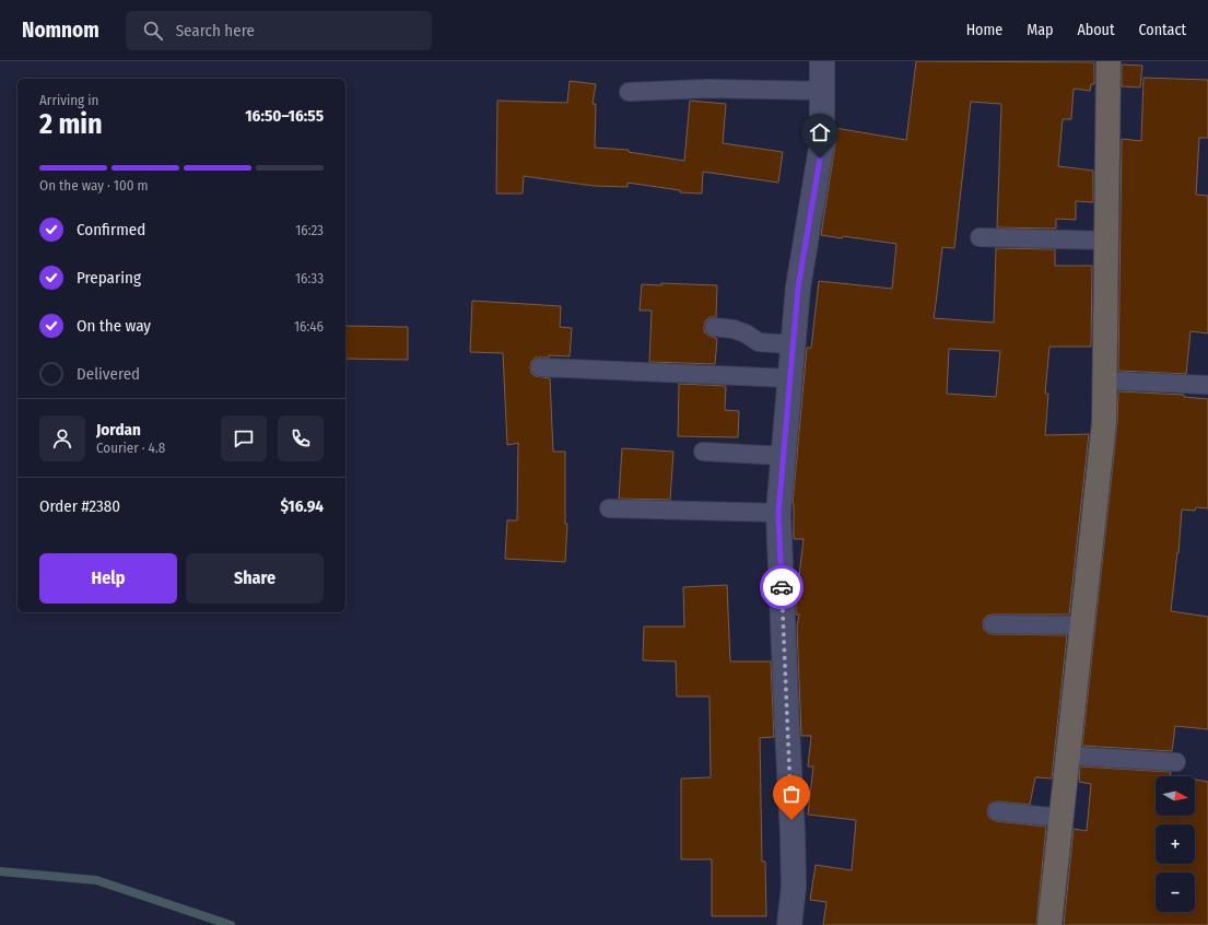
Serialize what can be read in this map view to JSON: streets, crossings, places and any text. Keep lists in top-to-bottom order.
{
  "north": "right",
  "page": {
    "header": "Nomnom",
    "search": "Search here",
    "nav": [
      "Home",
      "Map",
      "About",
      "Contact"
    ],
    "heading": ["2 min", "Arriving in", "16:50–16:55"],
    "panel": [
      "Jordan",
      "Courier · 4.8",
      "Order #2380",
      "$16.94"
    ],
    "bar": "On the way · 100 m",
    "list": [
      ["Confirmed", "16:23"],
      ["Preparing", "16:33"],
      ["On the way", "16:46"],
      "Delivered"
    ],
    "buttons": ["Help", "Share"],
    "map_buttons": ["+", "−"]
  }
}
